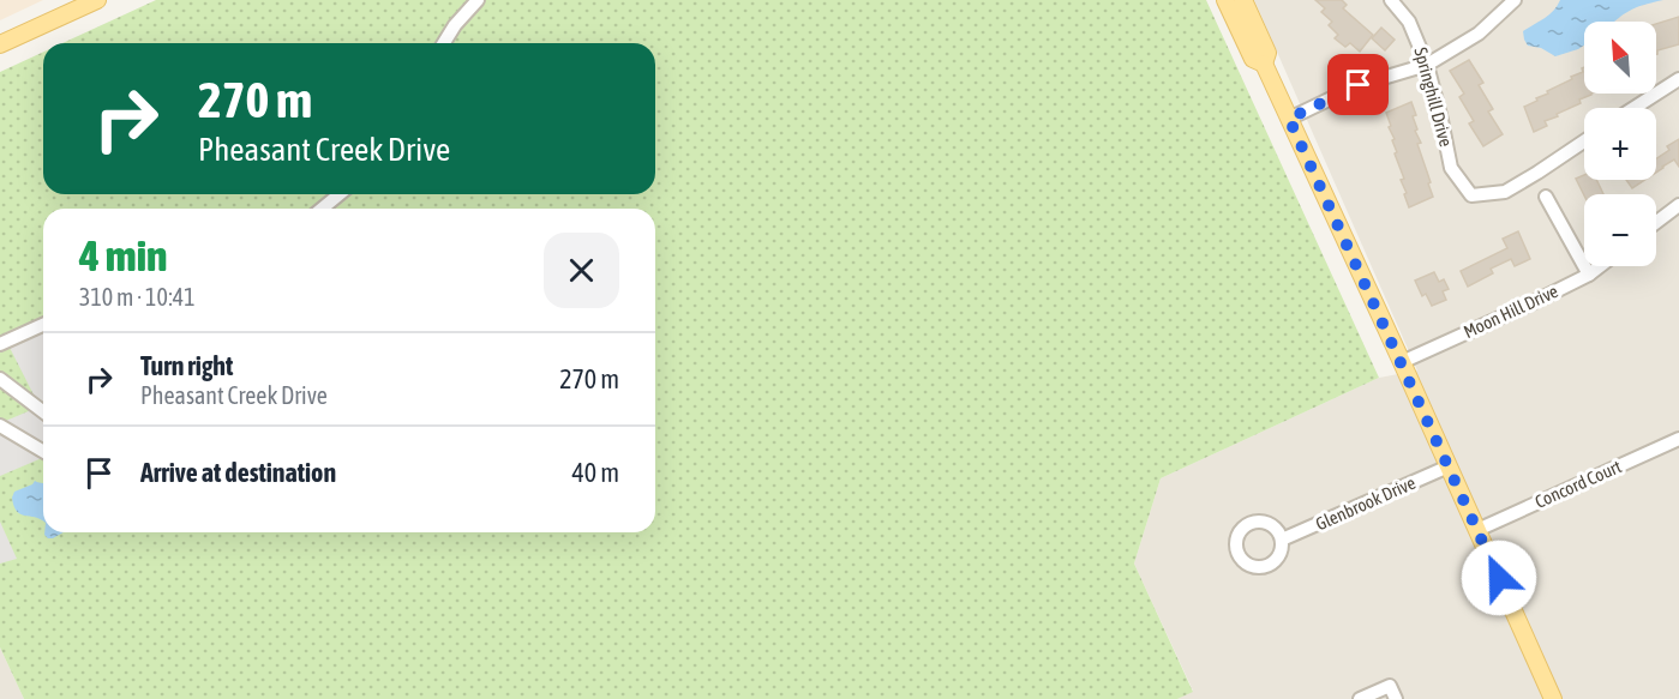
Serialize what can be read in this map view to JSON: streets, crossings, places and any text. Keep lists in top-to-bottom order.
{
  "streets": {
    "street": [
      "Springhill Drive",
      "Moon Hill Drive",
      "Concord Court",
      "Glenbrook Drive"
    ]
  },
  "north": "top left",
  "page": {
    "map_buttons": ["+", "−"],
    "turn": ["270 m", "Pheasant Creek Drive"],
    "heading": ["4 min", "310 m · 10:41"],
    "list": [
      {
        "name": "Turn right",
        "note": "Pheasant Creek Drive",
        "value": "270 m"
      },
      {
        "name": "Arrive at destination",
        "value": "40 m"
      }
    ]
  }
}
